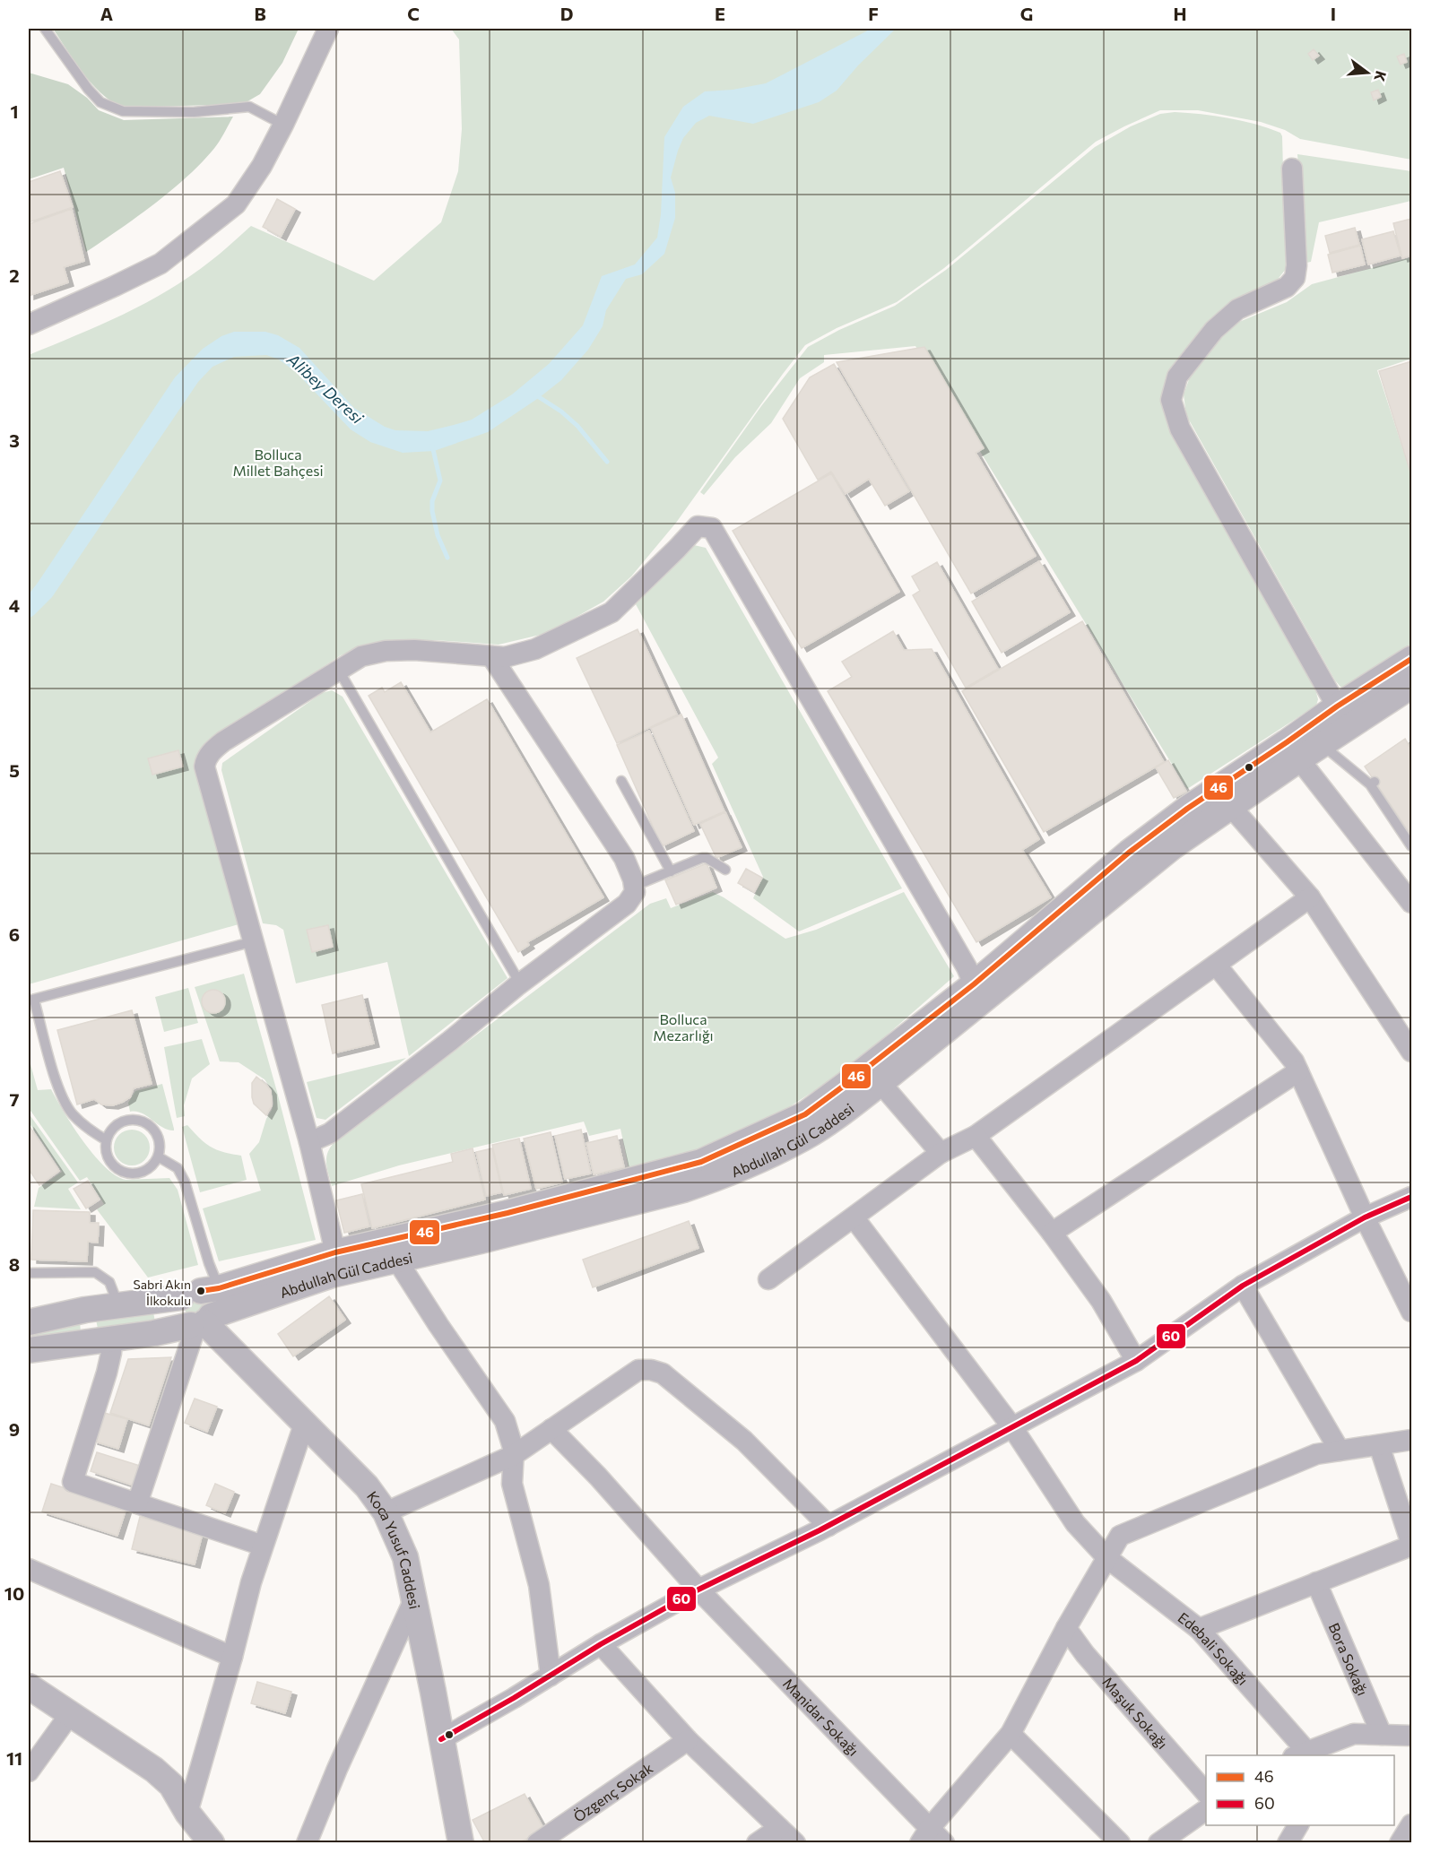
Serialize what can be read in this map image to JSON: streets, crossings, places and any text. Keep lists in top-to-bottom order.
{
  "streets": {
    "street": [
      "Abdullah Gül Caddesi",
      "Koca Yusuf Caddesi",
      "Edebali Sokağı",
      "Bora Sokağı",
      "Maşuk Sokağı",
      "Manidar Sokağı",
      "Özgenç Sokak"
    ]
  },
  "crossings": [
    ["Abdullah Gül Caddesi", "Koca Yusuf Caddesi"]
  ],
  "water": ["Alibey Deresi"],
  "parks": ["Bolluca Millet Bahçesi", "Bolluca Mezarlığı"],
  "places": ["Sabri Akın İlkokulu"],
  "lines": ["transit line 46", "transit line 60"],
  "legend": ["46", "60"],
  "north": "right",
  "grid": {
    "columns": [
      "A",
      "B",
      "C",
      "D",
      "E",
      "F",
      "G",
      "H",
      "I"
    ],
    "rows": [
      "1",
      "2",
      "3",
      "4",
      "5",
      "6",
      "7",
      "8",
      "9",
      "10",
      "11"
    ]
  }
}
